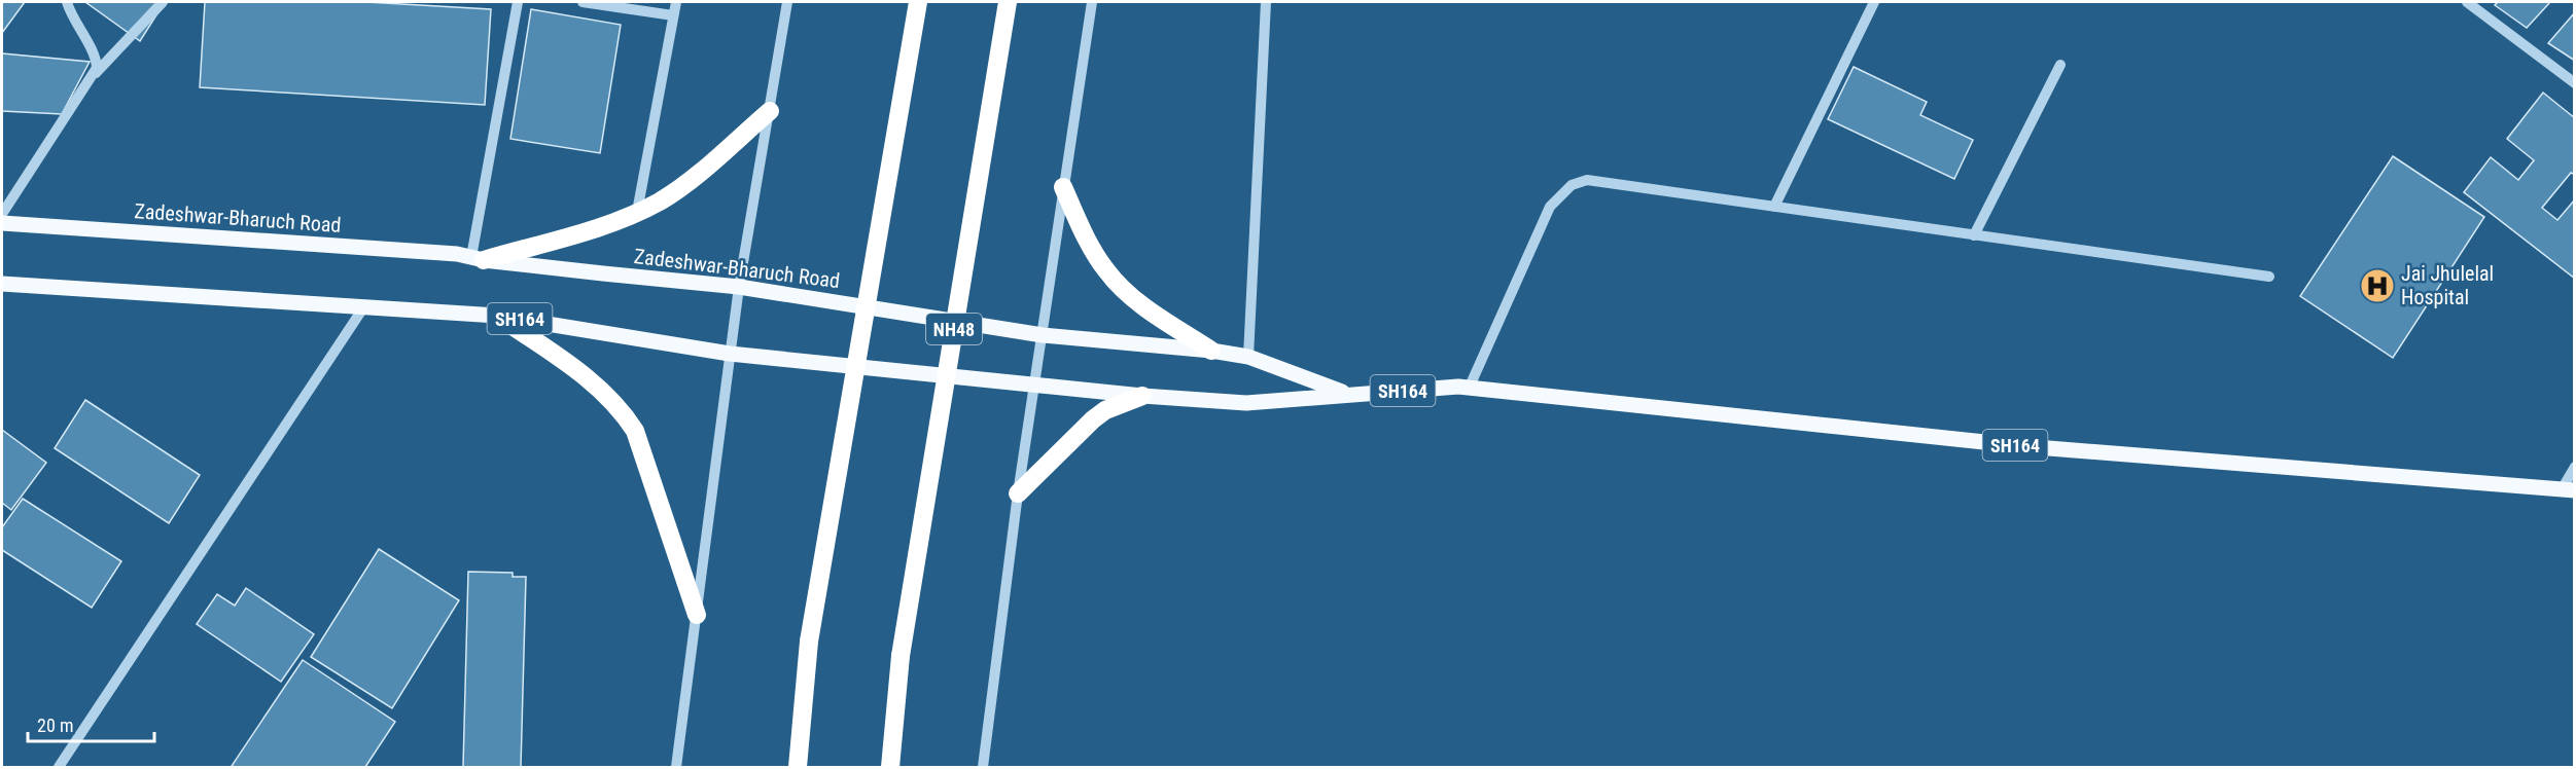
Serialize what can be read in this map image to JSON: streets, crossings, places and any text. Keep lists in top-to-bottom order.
{
  "streets": {
    "highway": ["NH48"],
    "main road": ["Zadeshwar-Bharuch Road", "SH164"]
  },
  "crossings": [
    ["Zadeshwar-Bharuch Road", "SH164"]
  ],
  "places": {
    "hospital": ["Jai Jhulelal Hospital"]
  },
  "scale_bar": "20 m"
}
